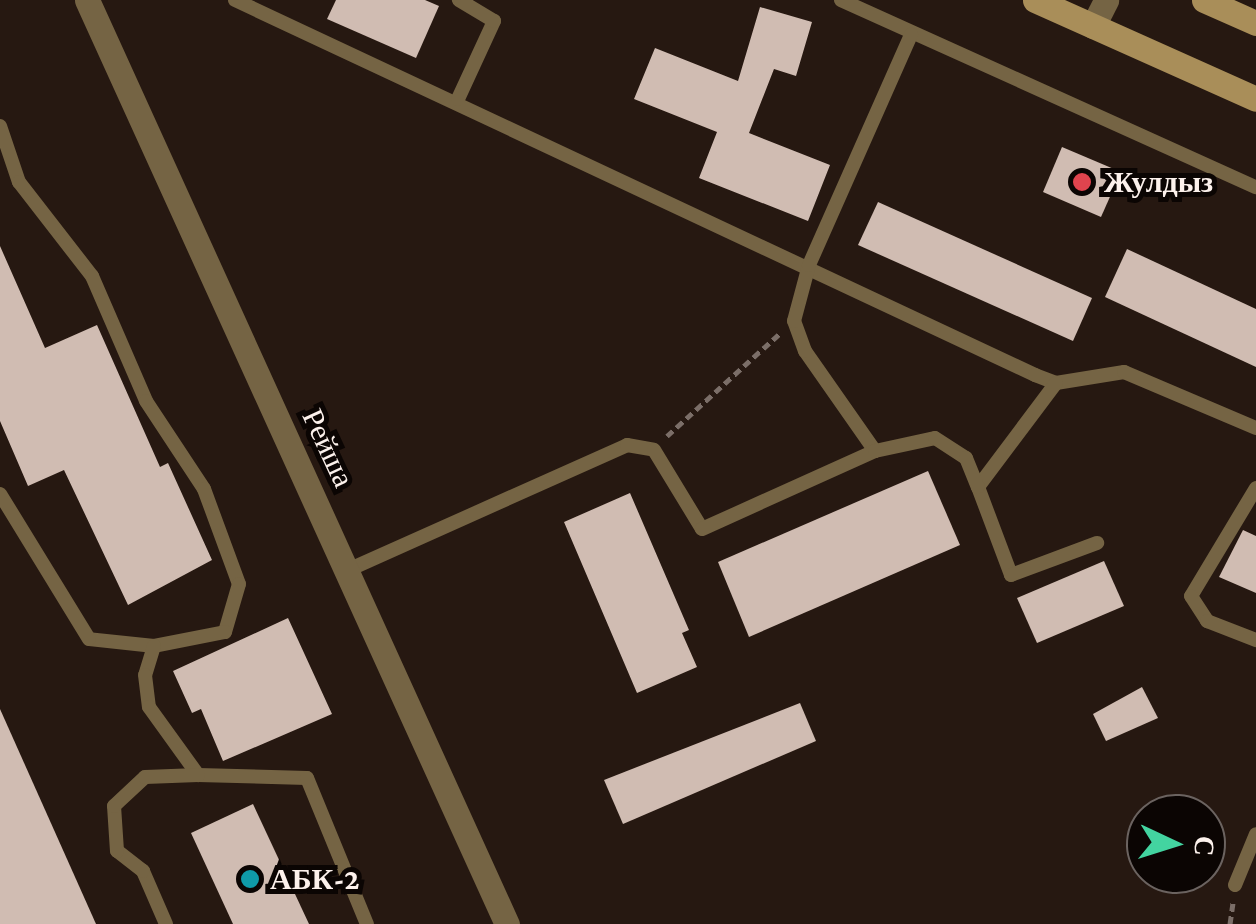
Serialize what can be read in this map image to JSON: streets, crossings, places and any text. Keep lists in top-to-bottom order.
{
  "streets": {
    "street": ["Рейша"]
  },
  "places": ["Жулдыз", "АБК-2"],
  "north": "right"
}
